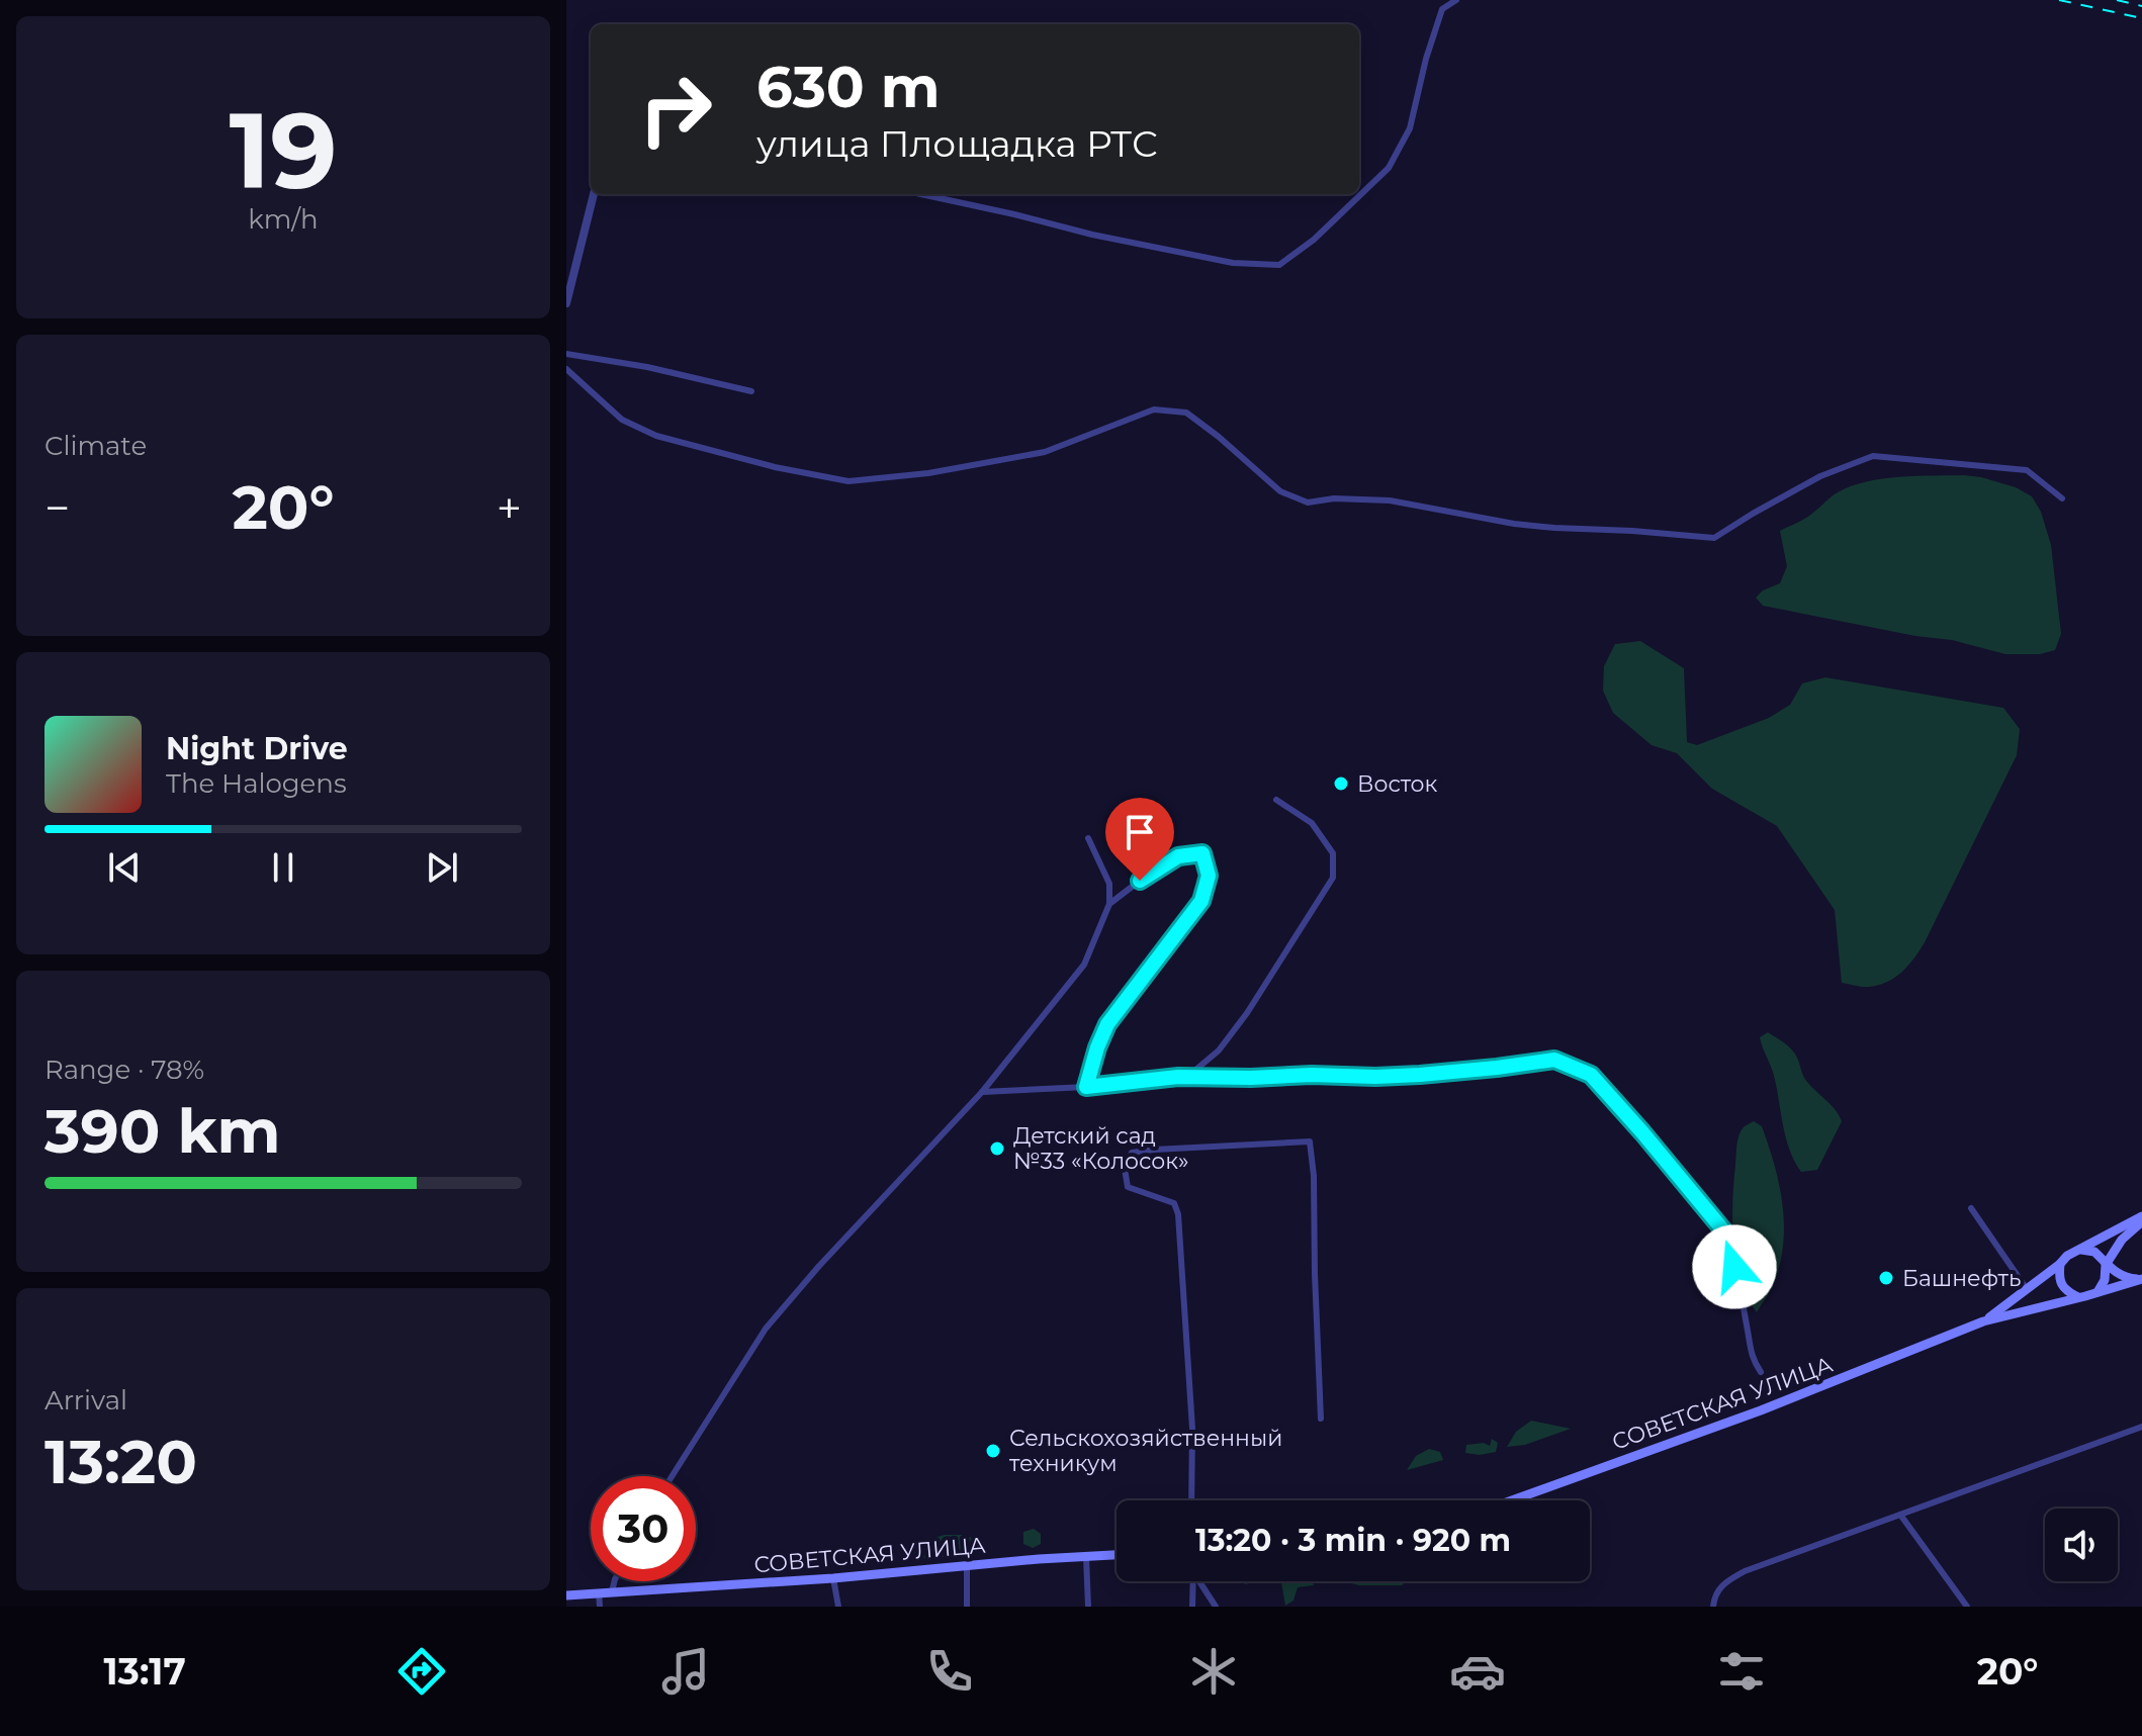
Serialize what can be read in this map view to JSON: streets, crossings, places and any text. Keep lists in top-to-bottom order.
{
  "streets": {
    "main road": ["СОВЕТСКАЯ УЛИЦА"]
  },
  "places": [
    "Восток",
    "Детский сад №33 «Колосок»",
    "Башнефть",
    "Сельскохозяйственный техникум"
  ],
  "page": {
    "tile": [
      ["19", "km/h"],
      "Climate",
      ["Range · 78%", "390 km"],
      ["Arrival", "13:20"]
    ],
    "turn": ["630 m", "улица Площадка РТС"],
    "heat": ["−", "20°", "+"],
    "song": ["Night Drive", "The Halogens"],
    "limit": "30",
    "trip": "13:20 · 3 min · 920 m",
    "tabs": ["13:17", "20°"]
  }
}
